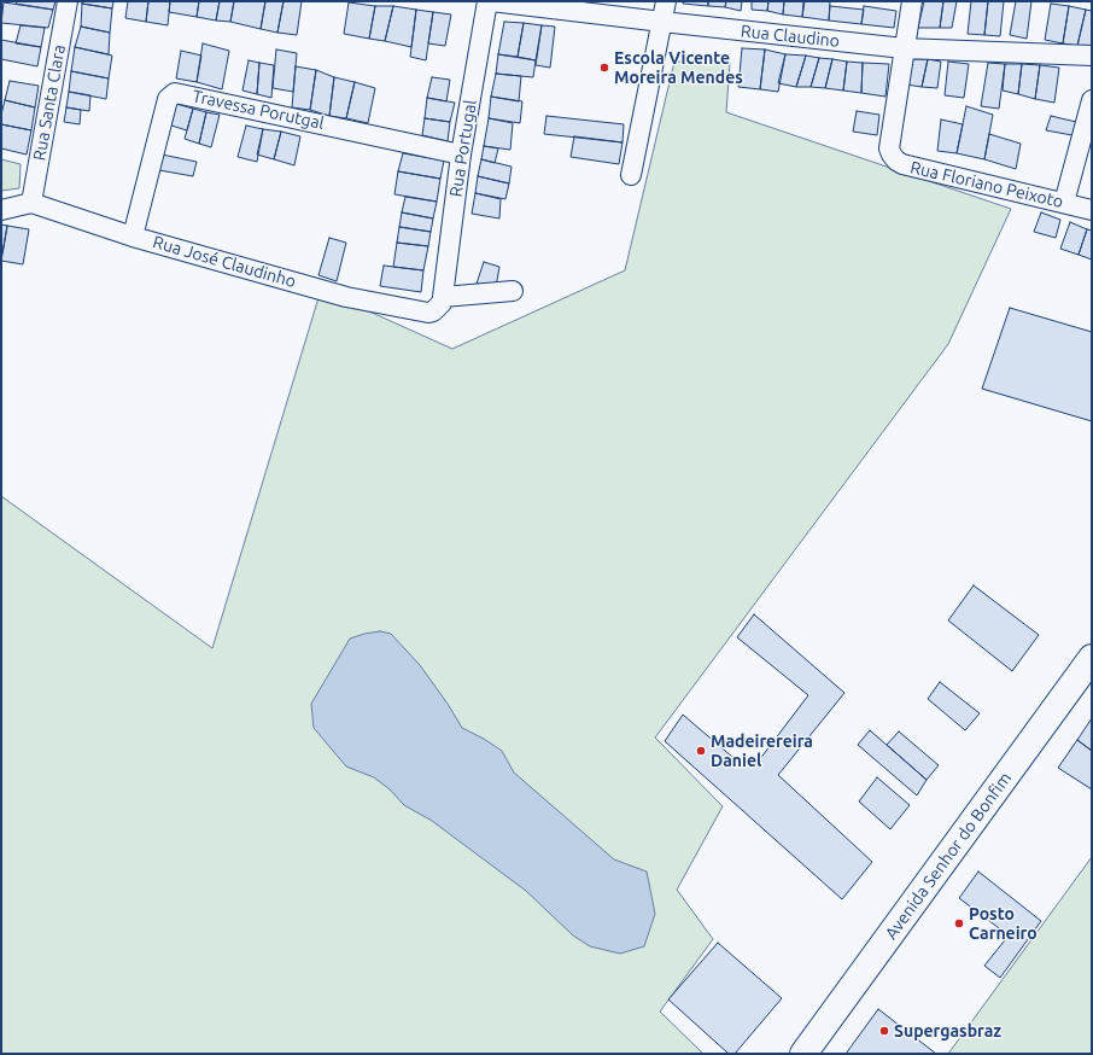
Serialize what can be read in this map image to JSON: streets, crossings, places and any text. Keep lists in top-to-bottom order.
{
  "streets": {
    "main road": ["Avenida Senhor do Bonfim"],
    "street": [
      "Rua Claudino",
      "Rua Santa Clara",
      "Travessa Porutgal",
      "Rua Portugal",
      "Rua Floriano Peixoto",
      "Rua José Claudinho"
    ]
  },
  "crossings": [
    ["Rua Claudino", "Rua Portugal"],
    ["Rua Claudino", "Rua Floriano Peixoto"],
    ["Rua Santa Clara", "Rua José Claudinho"],
    ["Travessa Porutgal", "Rua Portugal"],
    ["Travessa Porutgal", "Rua José Claudinho"],
    ["Rua Portugal", "Rua José Claudinho"]
  ],
  "places": [
    "Escola Vicente Moreira Mendes",
    "Madeirereira Daniel",
    "Posto Carneiro",
    "Supergasbraz"
  ]
}
